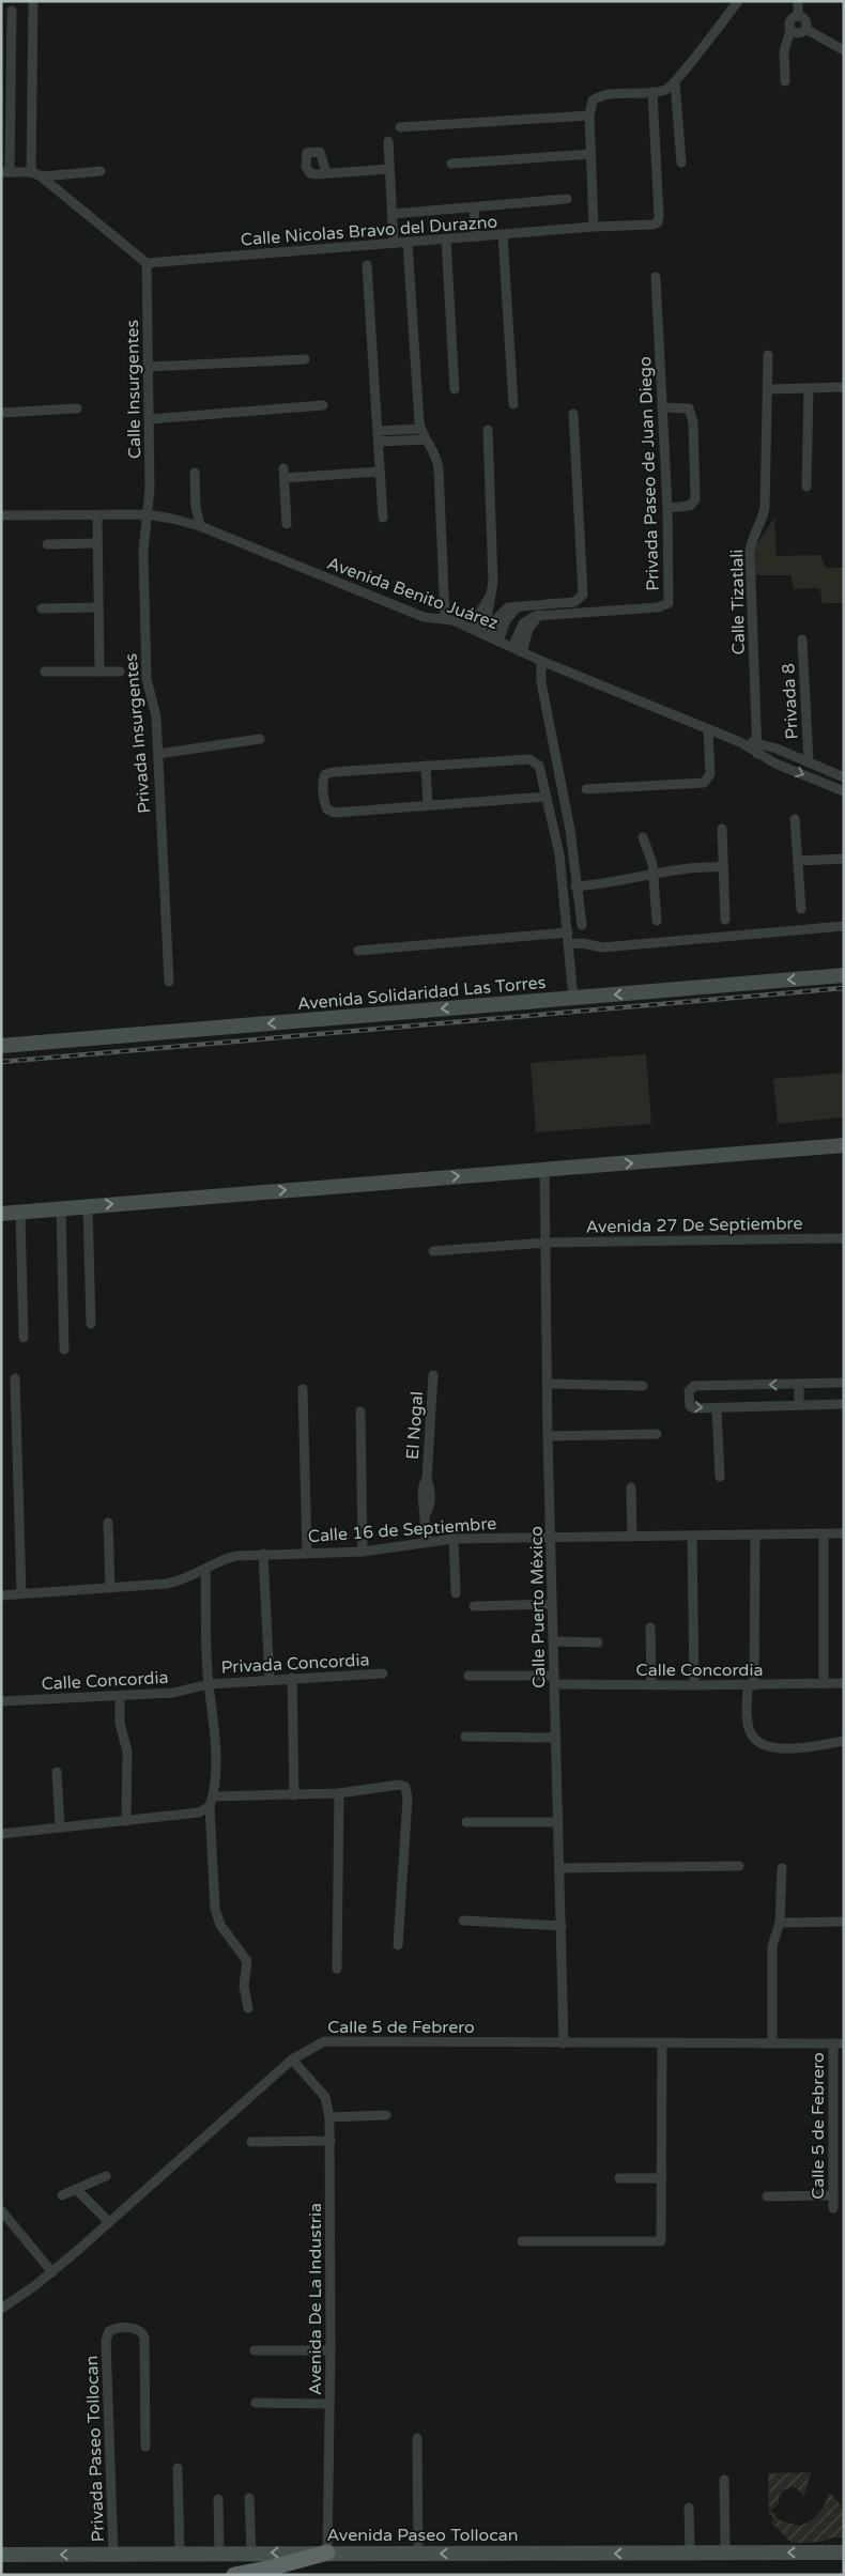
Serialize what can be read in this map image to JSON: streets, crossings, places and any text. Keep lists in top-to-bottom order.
{
  "streets": {
    "main road": ["Avenida Solidaridad Las Torres", "Avenida Paseo Tollocan"],
    "street": [
      "Calle Nicolas Bravo del Durazno",
      "Calle Insurgentes",
      "Privada Paseo de Juan Diego",
      "Avenida Benito Juárez",
      "Calle Tizatlali",
      "Privada 8",
      "Privada Insurgentes",
      "Avenida 27 De Septiembre",
      "El Nogal",
      "Calle 16 de Septiembre",
      "Calle Puerto México",
      "Privada Concordia",
      "Calle Concordia",
      "Calle 5 de Febrero",
      "Avenida De La Industria",
      "Privada Paseo Tollocan"
    ]
  },
  "crossings": [
    ["Calle Nicolas Bravo del Durazno", "Calle Insurgentes"],
    ["Calle Insurgentes", "Avenida Benito Juárez"],
    ["Calle Insurgentes", "Privada Insurgentes"],
    ["Avenida Benito Juárez", "Calle Tizatlali"],
    ["Avenida Benito Juárez", "Privada 8"],
    ["Avenida Benito Juárez", "Privada Insurgentes"],
    ["Avenida 27 De Septiembre", "Calle Puerto México"],
    ["El Nogal", "Calle 16 de Septiembre"],
    ["Calle 16 de Septiembre", "Calle Puerto México"],
    ["Calle Puerto México", "Calle Concordia"],
    ["Calle Puerto México", "Calle 5 de Febrero"],
    ["Privada Concordia", "Calle Concordia"],
    ["Calle 5 de Febrero", "Avenida De La Industria"],
    ["Avenida De La Industria", "Avenida Paseo Tollocan"],
    ["Privada Paseo Tollocan", "Avenida Paseo Tollocan"]
  ],
  "one_way": ["Avenida Solidaridad Las Torres", "Avenida Paseo Tollocan"]
}
